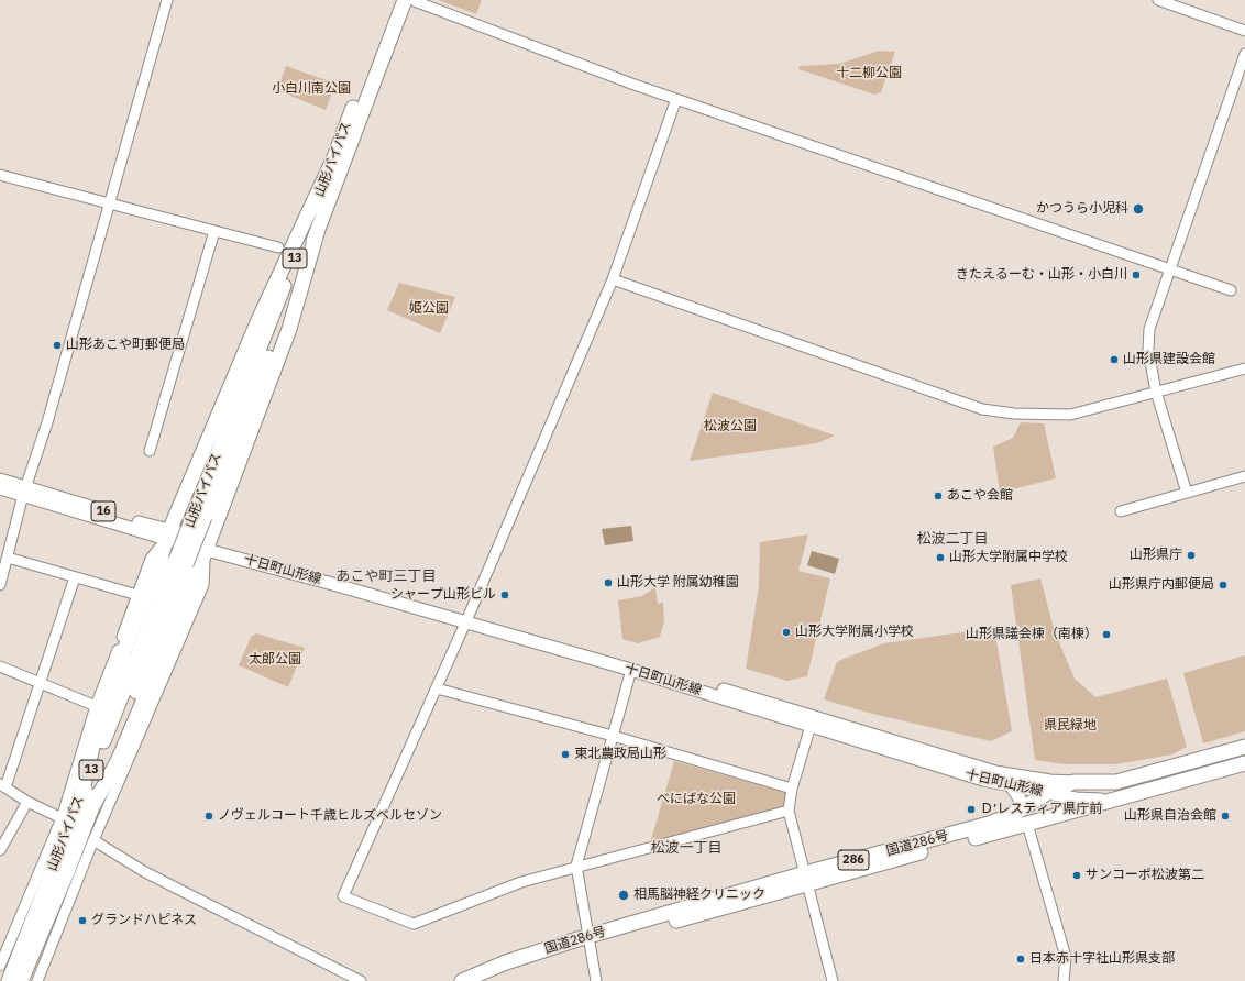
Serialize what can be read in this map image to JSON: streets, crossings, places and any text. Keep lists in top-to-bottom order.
{
  "streets": {
    "highway": [
      "山形バイパス",
      "13",
      "国道286号",
      "286"
    ],
    "main road": ["16", "十日町山形線"]
  },
  "crossings": [
    ["16", "十日町山形線"],
    ["十日町山形線", "国道286号"]
  ],
  "districts": ["松波二丁目", "あこや町三丁目", "松波一丁目"],
  "parks": [
    "十二柳公園",
    "小白川南公園",
    "姫公園",
    "松波公園",
    "太郎公園",
    "県民緑地",
    "べにばな公園"
  ],
  "places": [
    "かつうら小児科",
    "きたえるーむ・山形・小白川",
    "山形あこや町郵便局",
    "山形県建設会館",
    "あこや会館",
    "山形県庁",
    "山形大学附属中学校",
    "山形大学 附属幼稚園",
    "山形県庁内郵便局",
    "シャープ山形ビル",
    "山形大学附属小学校",
    "山形県議会棟（南棟）",
    "東北農政局山形",
    "Ｄ’レスティア県庁前",
    "ノヴェルコート千歳ヒルズベルセゾン",
    "山形県自治会館",
    "サンコーポ松波第二",
    "相馬脳神経クリニック",
    "グランドハピネス",
    "日本赤十字社山形県支部"
  ]
}
